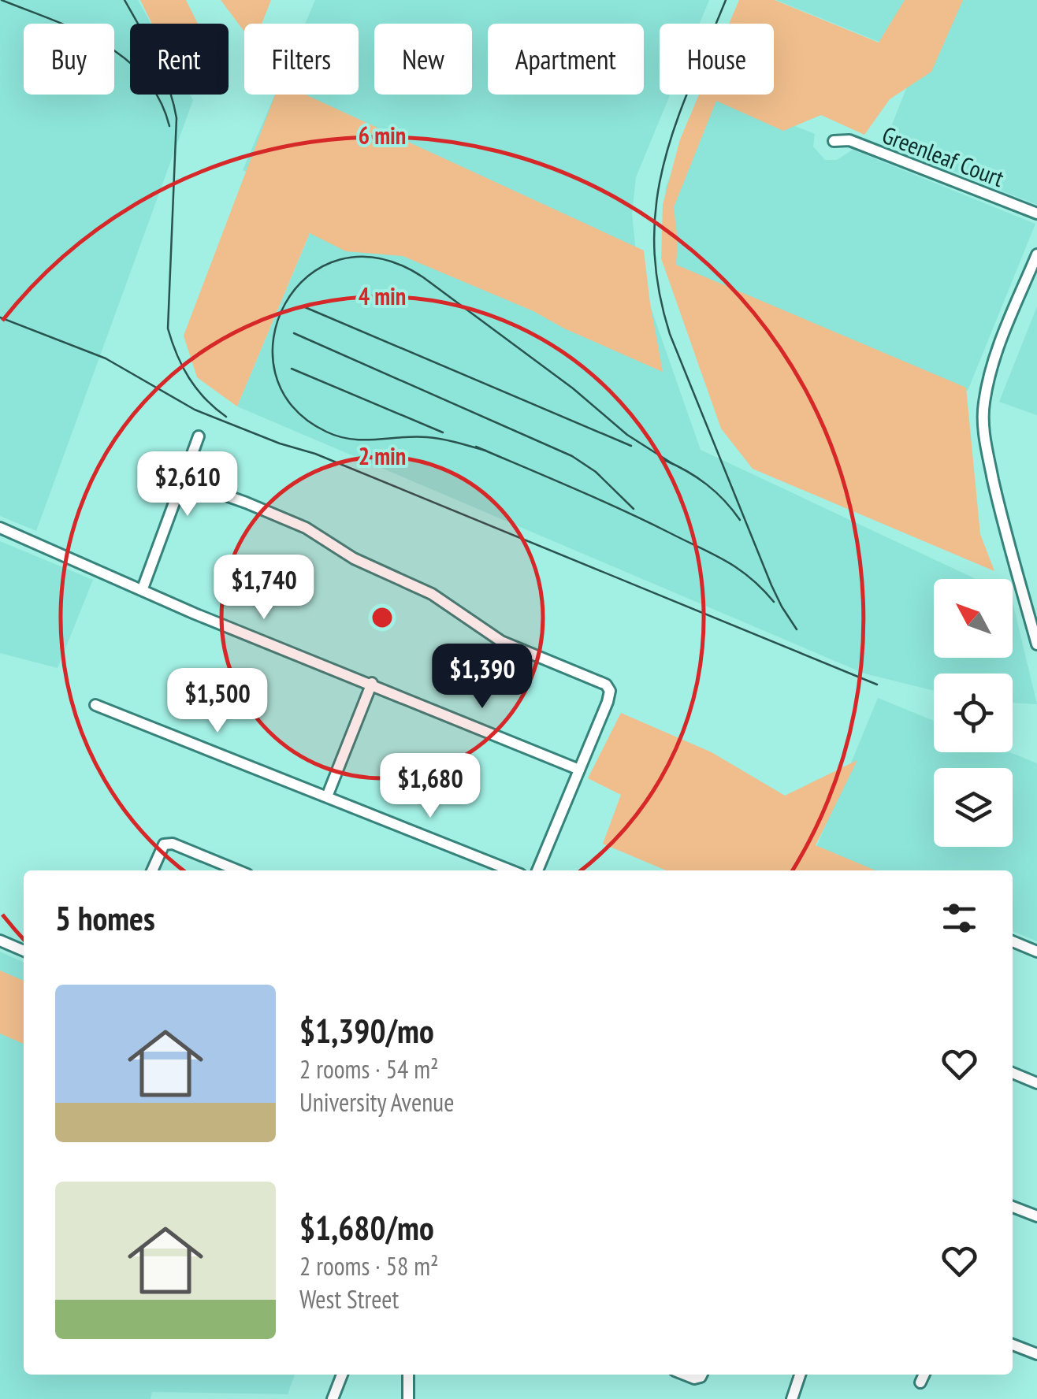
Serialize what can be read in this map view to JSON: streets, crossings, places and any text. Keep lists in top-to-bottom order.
{
  "streets": {
    "street": ["Greenleaf Court"]
  },
  "north": "top left",
  "page": {
    "chip": [
      "Buy",
      "Rent",
      "Filters",
      "New",
      "Apartment",
      "House"
    ],
    "price": [
      "$2,610",
      "$1,740",
      "$1,390",
      "$1,500",
      "$1,680"
    ],
    "heading": "5 homes",
    "list": [
      {
        "name": "$1,390/mo",
        "note": "2 rooms · 54 m² · University Avenue"
      },
      {
        "name": "$1,680/mo",
        "note": "2 rooms · 58 m² · West Street"
      }
    ]
  },
  "rings": ["6 min", "4 min", "2 min"]
}
